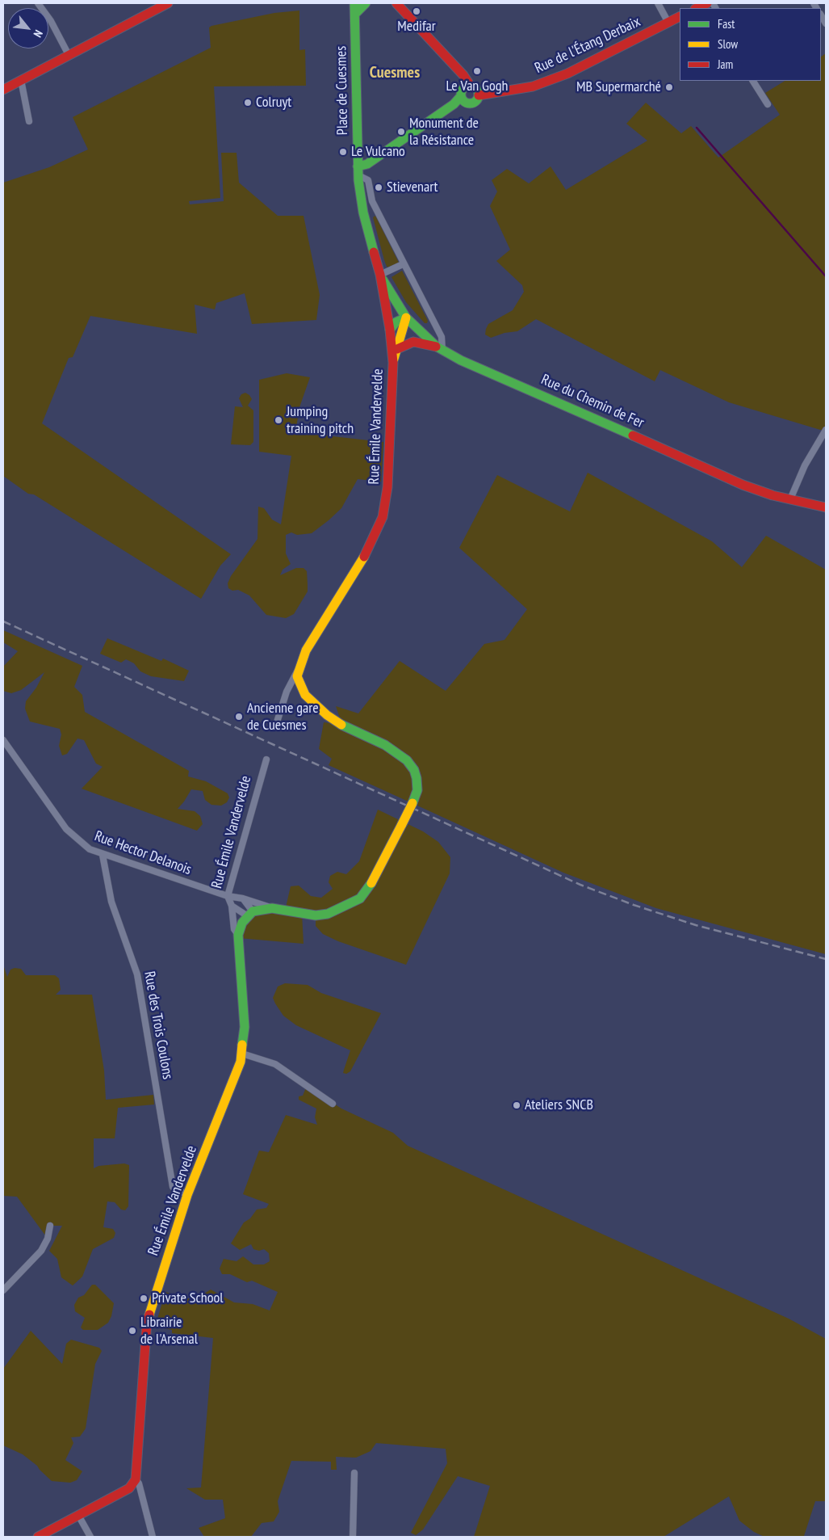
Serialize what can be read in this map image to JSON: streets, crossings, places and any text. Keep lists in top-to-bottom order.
{
  "streets": {
    "main road": [
      "Rue de l'Étang Derbaix",
      "Place de Cuesmes",
      "Rue du Chemin de Fer",
      "Rue Émile Vandervelde"
    ],
    "street": ["Rue Hector Delanois", "Rue des Trois Coulons"]
  },
  "crossings": [
    ["Place de Cuesmes", "Rue Émile Vandervelde"],
    ["Rue du Chemin de Fer", "Rue Émile Vandervelde"],
    ["Rue Émile Vandervelde", "Rue Hector Delanois"],
    ["Rue Émile Vandervelde", "Rue des Trois Coulons"],
    ["Rue Hector Delanois", "Rue des Trois Coulons"]
  ],
  "districts": ["Cuesmes"],
  "places": [
    "Medifar",
    "Le Van Gogh",
    "MB Supermarché",
    "Colruyt",
    "Monument de la Résistance",
    "Le Vulcano",
    "Stievenart",
    "Jumping training pitch",
    "Ancienne gare de Cuesmes",
    "Ateliers SNCB",
    "Private School",
    "Librairie de l'Arsenal"
  ],
  "legend": ["Fast", "Slow", "Jam"],
  "north": "bottom right"
}
